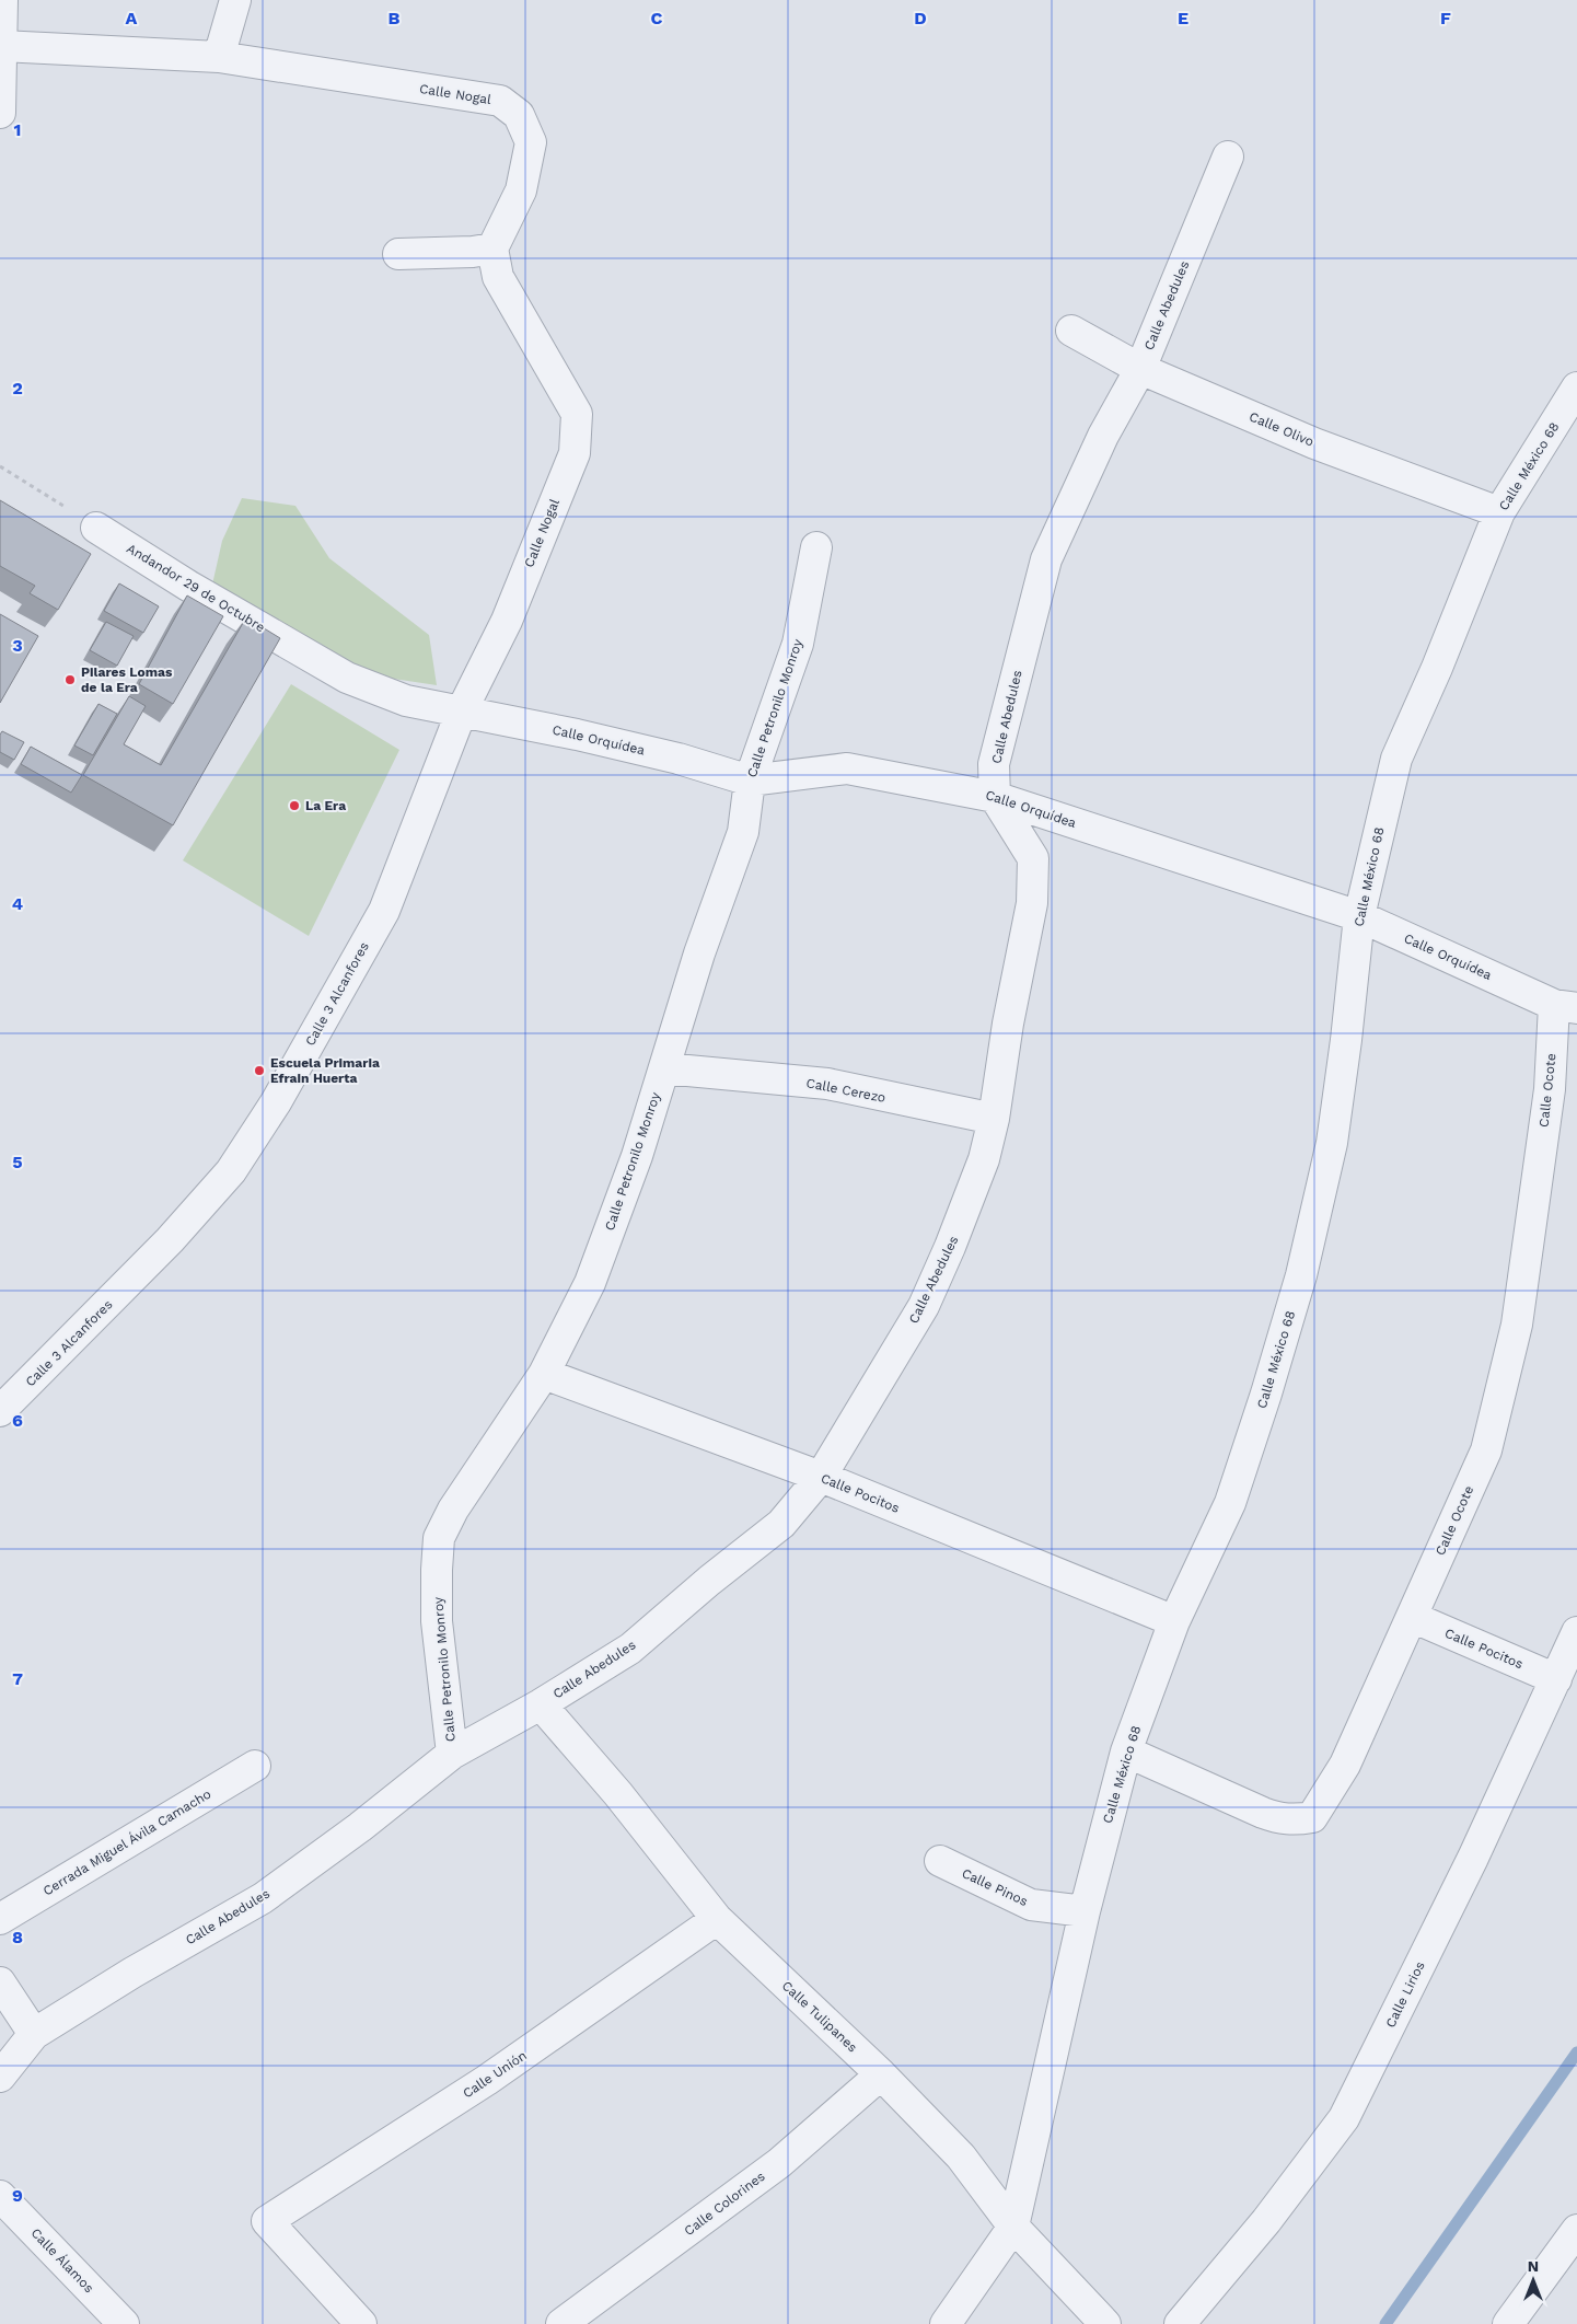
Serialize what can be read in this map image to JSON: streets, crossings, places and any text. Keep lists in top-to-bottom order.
{
  "streets": {
    "street": [
      "Calle Nogal",
      "Calle Abedules",
      "Calle Olivo",
      "Calle México 68",
      "Andandor 29 de Octubre",
      "Calle Petronilo Monroy",
      "Calle Orquídea",
      "Calle 3 Alcanfores",
      "Calle Cerezo",
      "Calle Ocote",
      "Calle Pocitos",
      "Cerrada Miguel Ávila Camacho",
      "Calle Pinos",
      "Calle Lirios",
      "Calle Tulipanes",
      "Calle Unión",
      "Calle Colorines",
      "Calle Álamos"
    ]
  },
  "crossings": [
    ["Calle Nogal", "Andandor 29 de Octubre"],
    ["Calle Nogal", "Calle Orquídea"],
    ["Calle Nogal", "Calle 3 Alcanfores"],
    ["Calle Abedules", "Calle Olivo"],
    ["Calle Abedules", "Calle Petronilo Monroy"],
    ["Calle Abedules", "Calle Orquídea"],
    ["Calle Abedules", "Calle Cerezo"],
    ["Calle Abedules", "Calle Pocitos"],
    ["Calle Abedules", "Calle Tulipanes"],
    ["Calle Olivo", "Calle México 68"],
    ["Calle México 68", "Calle Orquídea"],
    ["Calle México 68", "Calle Ocote"],
    ["Calle México 68", "Calle Pocitos"],
    ["Calle México 68", "Calle Pinos"],
    ["Calle México 68", "Calle Tulipanes"],
    ["Andandor 29 de Octubre", "Calle Orquídea"],
    ["Andandor 29 de Octubre", "Calle 3 Alcanfores"],
    ["Calle Petronilo Monroy", "Calle Orquídea"],
    ["Calle Petronilo Monroy", "Calle Cerezo"],
    ["Calle Petronilo Monroy", "Calle Pocitos"],
    ["Calle Orquídea", "Calle 3 Alcanfores"],
    ["Calle Orquídea", "Calle Ocote"],
    ["Calle Ocote", "Calle Pocitos"],
    ["Calle Pocitos", "Calle Lirios"],
    ["Calle Tulipanes", "Calle Unión"],
    ["Calle Tulipanes", "Calle Colorines"]
  ],
  "places": ["Pilares Lomas de la Era", "La Era", "Escuela Primaria Efrain Huerta"],
  "north": "top",
  "grid": {
    "columns": [
      "A",
      "B",
      "C",
      "D",
      "E",
      "F"
    ],
    "rows": [
      "1",
      "2",
      "3",
      "4",
      "5",
      "6",
      "7",
      "8",
      "9"
    ]
  }
}
